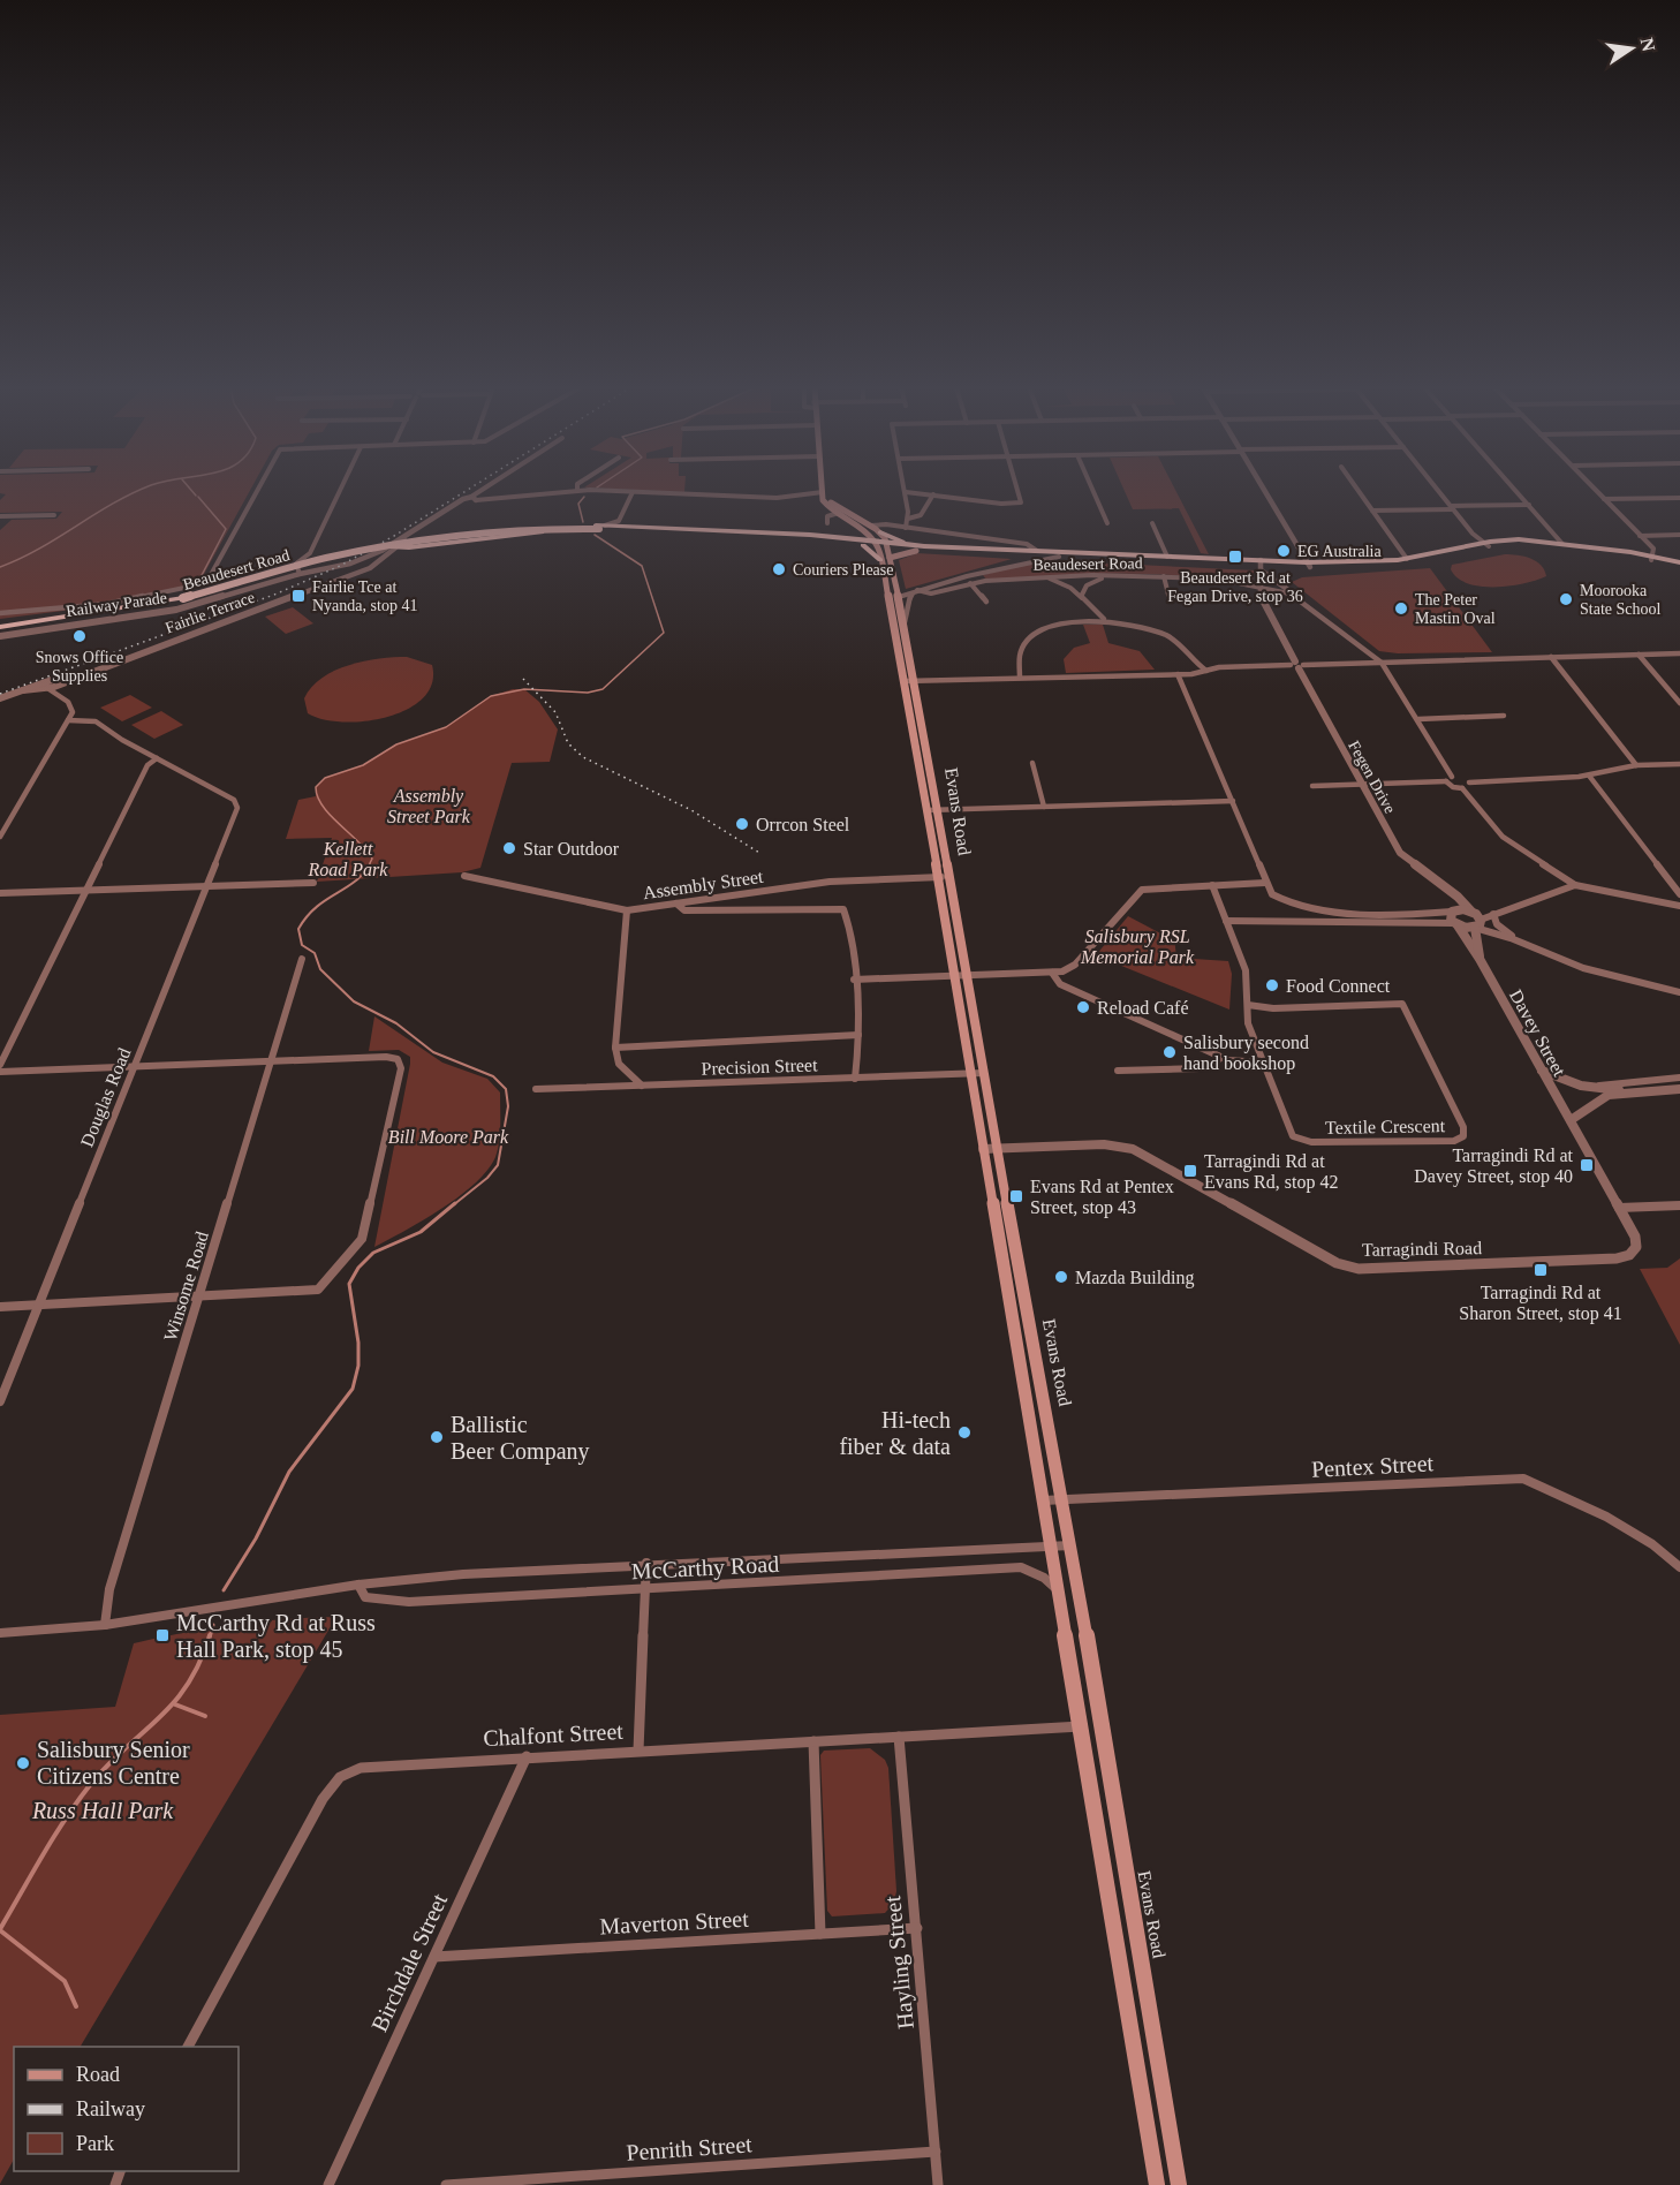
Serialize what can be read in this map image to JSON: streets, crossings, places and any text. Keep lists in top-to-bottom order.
{
  "streets": {
    "highway": ["Beaudesert Road"],
    "main road": ["Evans Road"],
    "street": [
      "Railway Parade",
      "Fairlie Terrace",
      "Fegen Drive",
      "Assembly Street",
      "Davey Street",
      "Precision Street",
      "Douglas Road",
      "Textile Crescent",
      "Tarragindi Road",
      "Winsome Road",
      "Pentex Street",
      "McCarthy Road",
      "Chalfont Street",
      "Maverton Street",
      "Birchdale Street",
      "Hayling Street",
      "Penrith Street"
    ]
  },
  "crossings": [
    ["Beaudesert Road", "Fegen Drive"],
    ["Beaudesert Road", "Evans Road"],
    ["Railway Parade", "Fairlie Terrace"],
    ["Fegen Drive", "Davey Street"],
    ["Evans Road", "Assembly Street"],
    ["Evans Road", "Precision Street"],
    ["Evans Road", "Tarragindi Road"],
    ["Evans Road", "Pentex Street"],
    ["Evans Road", "McCarthy Road"],
    ["Evans Road", "Chalfont Street"],
    ["Davey Street", "Tarragindi Road"],
    ["Winsome Road", "McCarthy Road"],
    ["Chalfont Street", "Birchdale Street"],
    ["Chalfont Street", "Hayling Street"],
    ["Maverton Street", "Birchdale Street"],
    ["Maverton Street", "Hayling Street"],
    ["Hayling Street", "Penrith Street"]
  ],
  "parks": [
    "Assembly Street Park",
    "Kellett Road Park",
    "Salisbury RSL Memorial Park",
    "Bill Moore Park",
    "Russ Hall Park"
  ],
  "places": {
    "other": [
      "EG Australia",
      "Couriers Please",
      "Moorooka State School",
      "The Peter Mastin Oval",
      "Snows Office Supplies",
      "Orrcon Steel",
      "Star Outdoor",
      "Food Connect",
      "Reload Café",
      "Salisbury second hand bookshop",
      "Mazda Building",
      "Hi-tech fiber & data",
      "Ballistic Beer Company",
      "Salisbury Senior Citizens Centre"
    ],
    "transit": [
      "Beaudesert Rd at Fegan Drive, stop 36",
      "Fairlie Tce at Nyanda, stop 41",
      "Tarragindi Rd at Davey Street, stop 40",
      "Tarragindi Rd at Evans Rd, stop 42",
      "Evans Rd at Pentex Street, stop 43",
      "Tarragindi Rd at Sharon Street, stop 41",
      "McCarthy Rd at Russ Hall Park, stop 45"
    ]
  },
  "legend": ["Road", "Railway", "Park"],
  "north": "right"
}
